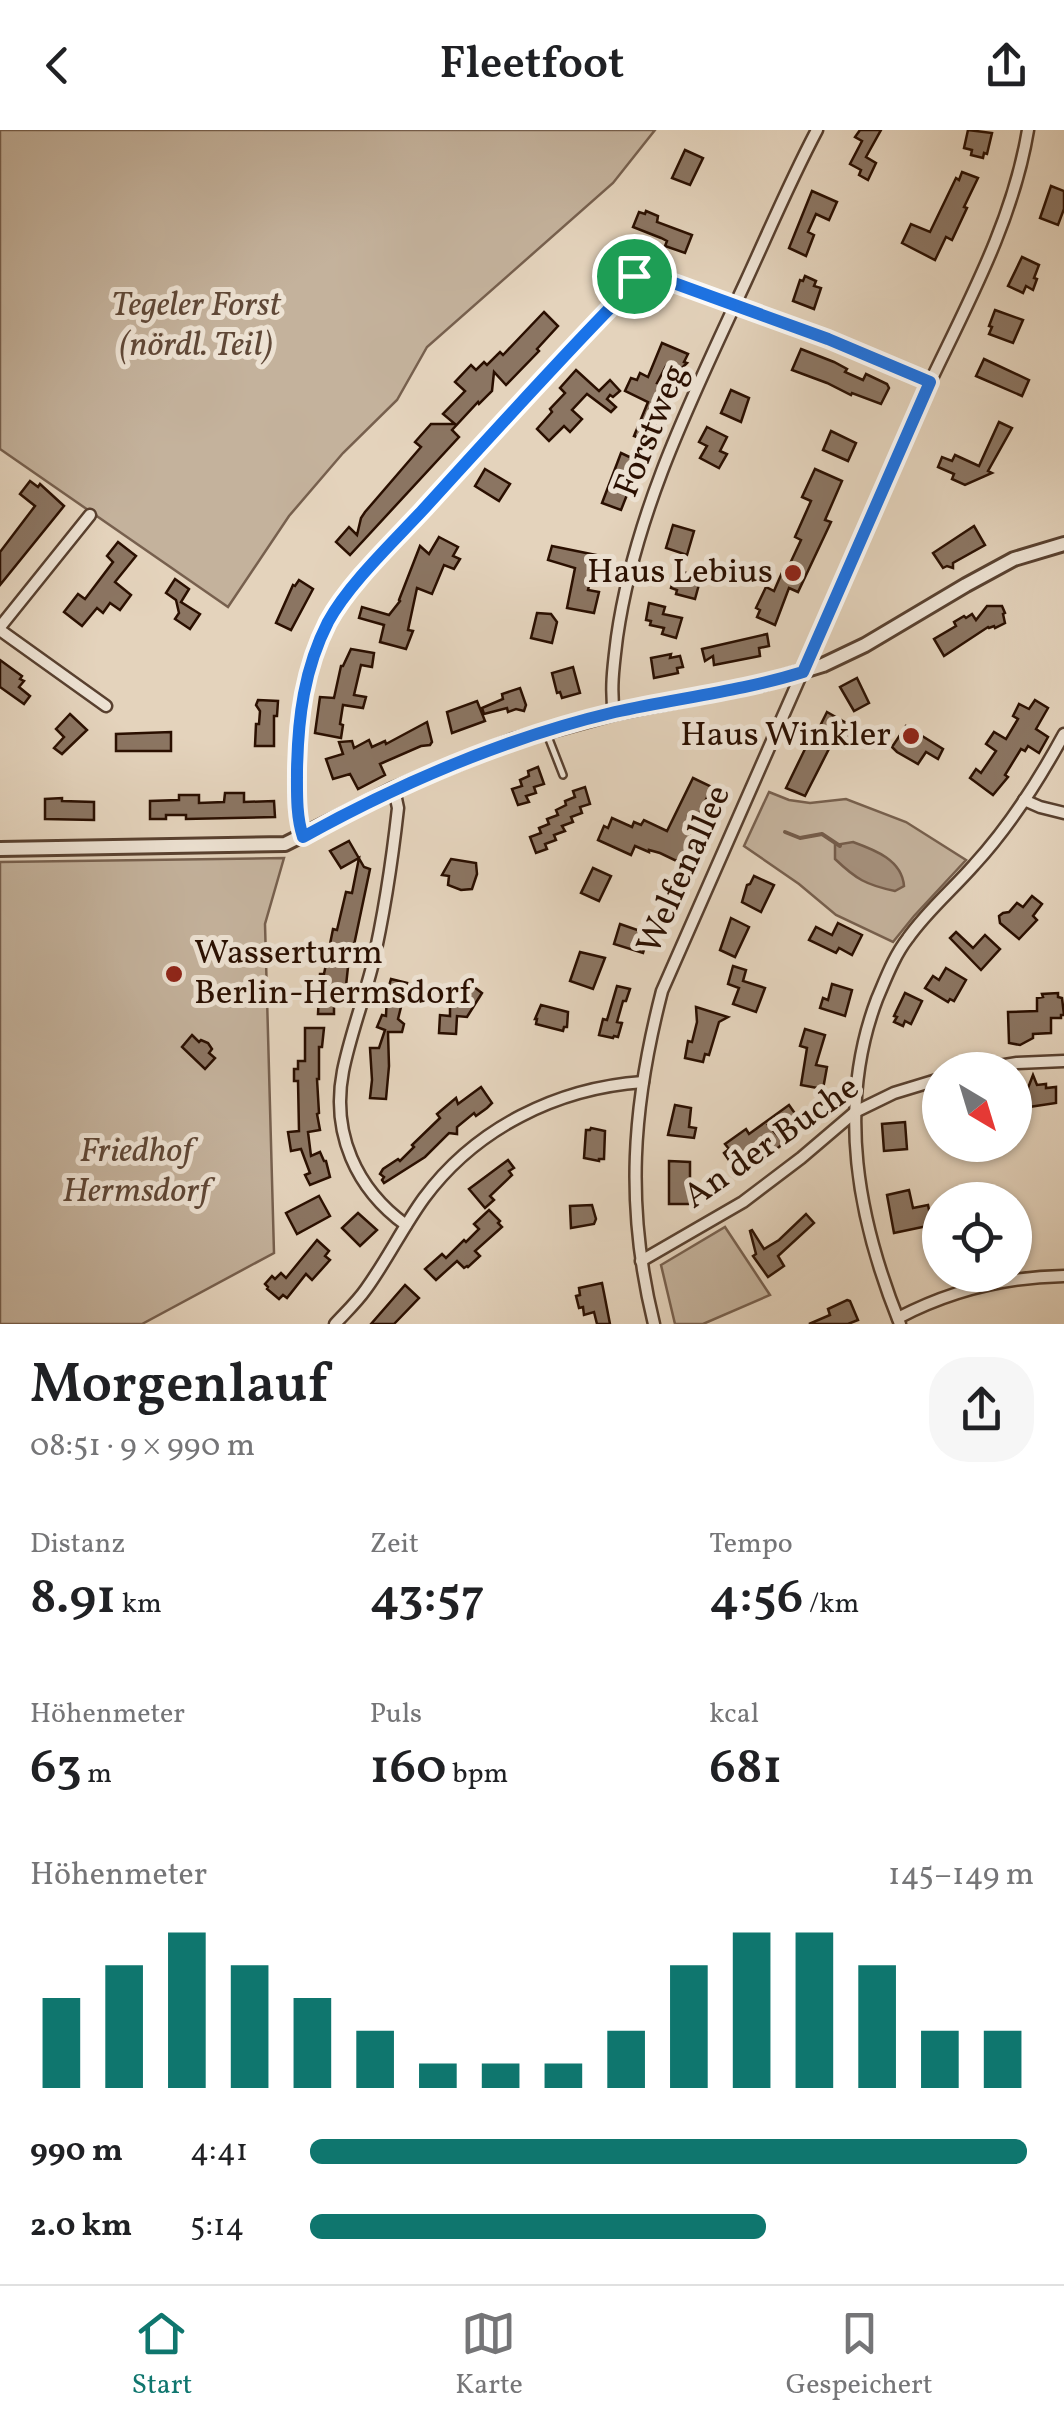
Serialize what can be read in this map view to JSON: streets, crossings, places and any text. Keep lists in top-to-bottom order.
{
  "streets": {
    "street": ["Forstweg", "Welfenallee", "An der Buche"]
  },
  "crossings": [
    ["Welfenallee", "An der Buche"]
  ],
  "parks": ["Tegeler Forst (nördl. Teil)", "Friedhof Hermsdorf"],
  "places": ["Haus Lebius", "Haus Winkler", "Wasserturm Berlin-Hermsdorf"],
  "north": "bottom right",
  "page": {
    "header": "Fleetfoot",
    "heading": ["Morgenlauf", "08:51 · 9 × 990 m"],
    "stats": [
      ["Distanz", "8.91 km"],
      ["Zeit", "43:57"],
      ["Tempo", "4:56 /km"],
      ["Höhenmeter", "63 m"],
      ["Puls", "160 bpm"],
      ["kcal", "681"]
    ],
    "chart": ["Höhenmeter", "145–149 m"],
    "list": [
      {
        "name": "990 m",
        "note": "4:41"
      },
      {
        "name": "2.0 km",
        "note": "5:14"
      }
    ],
    "tabs": ["Start", "Karte", "Gespeichert"]
  }
}
